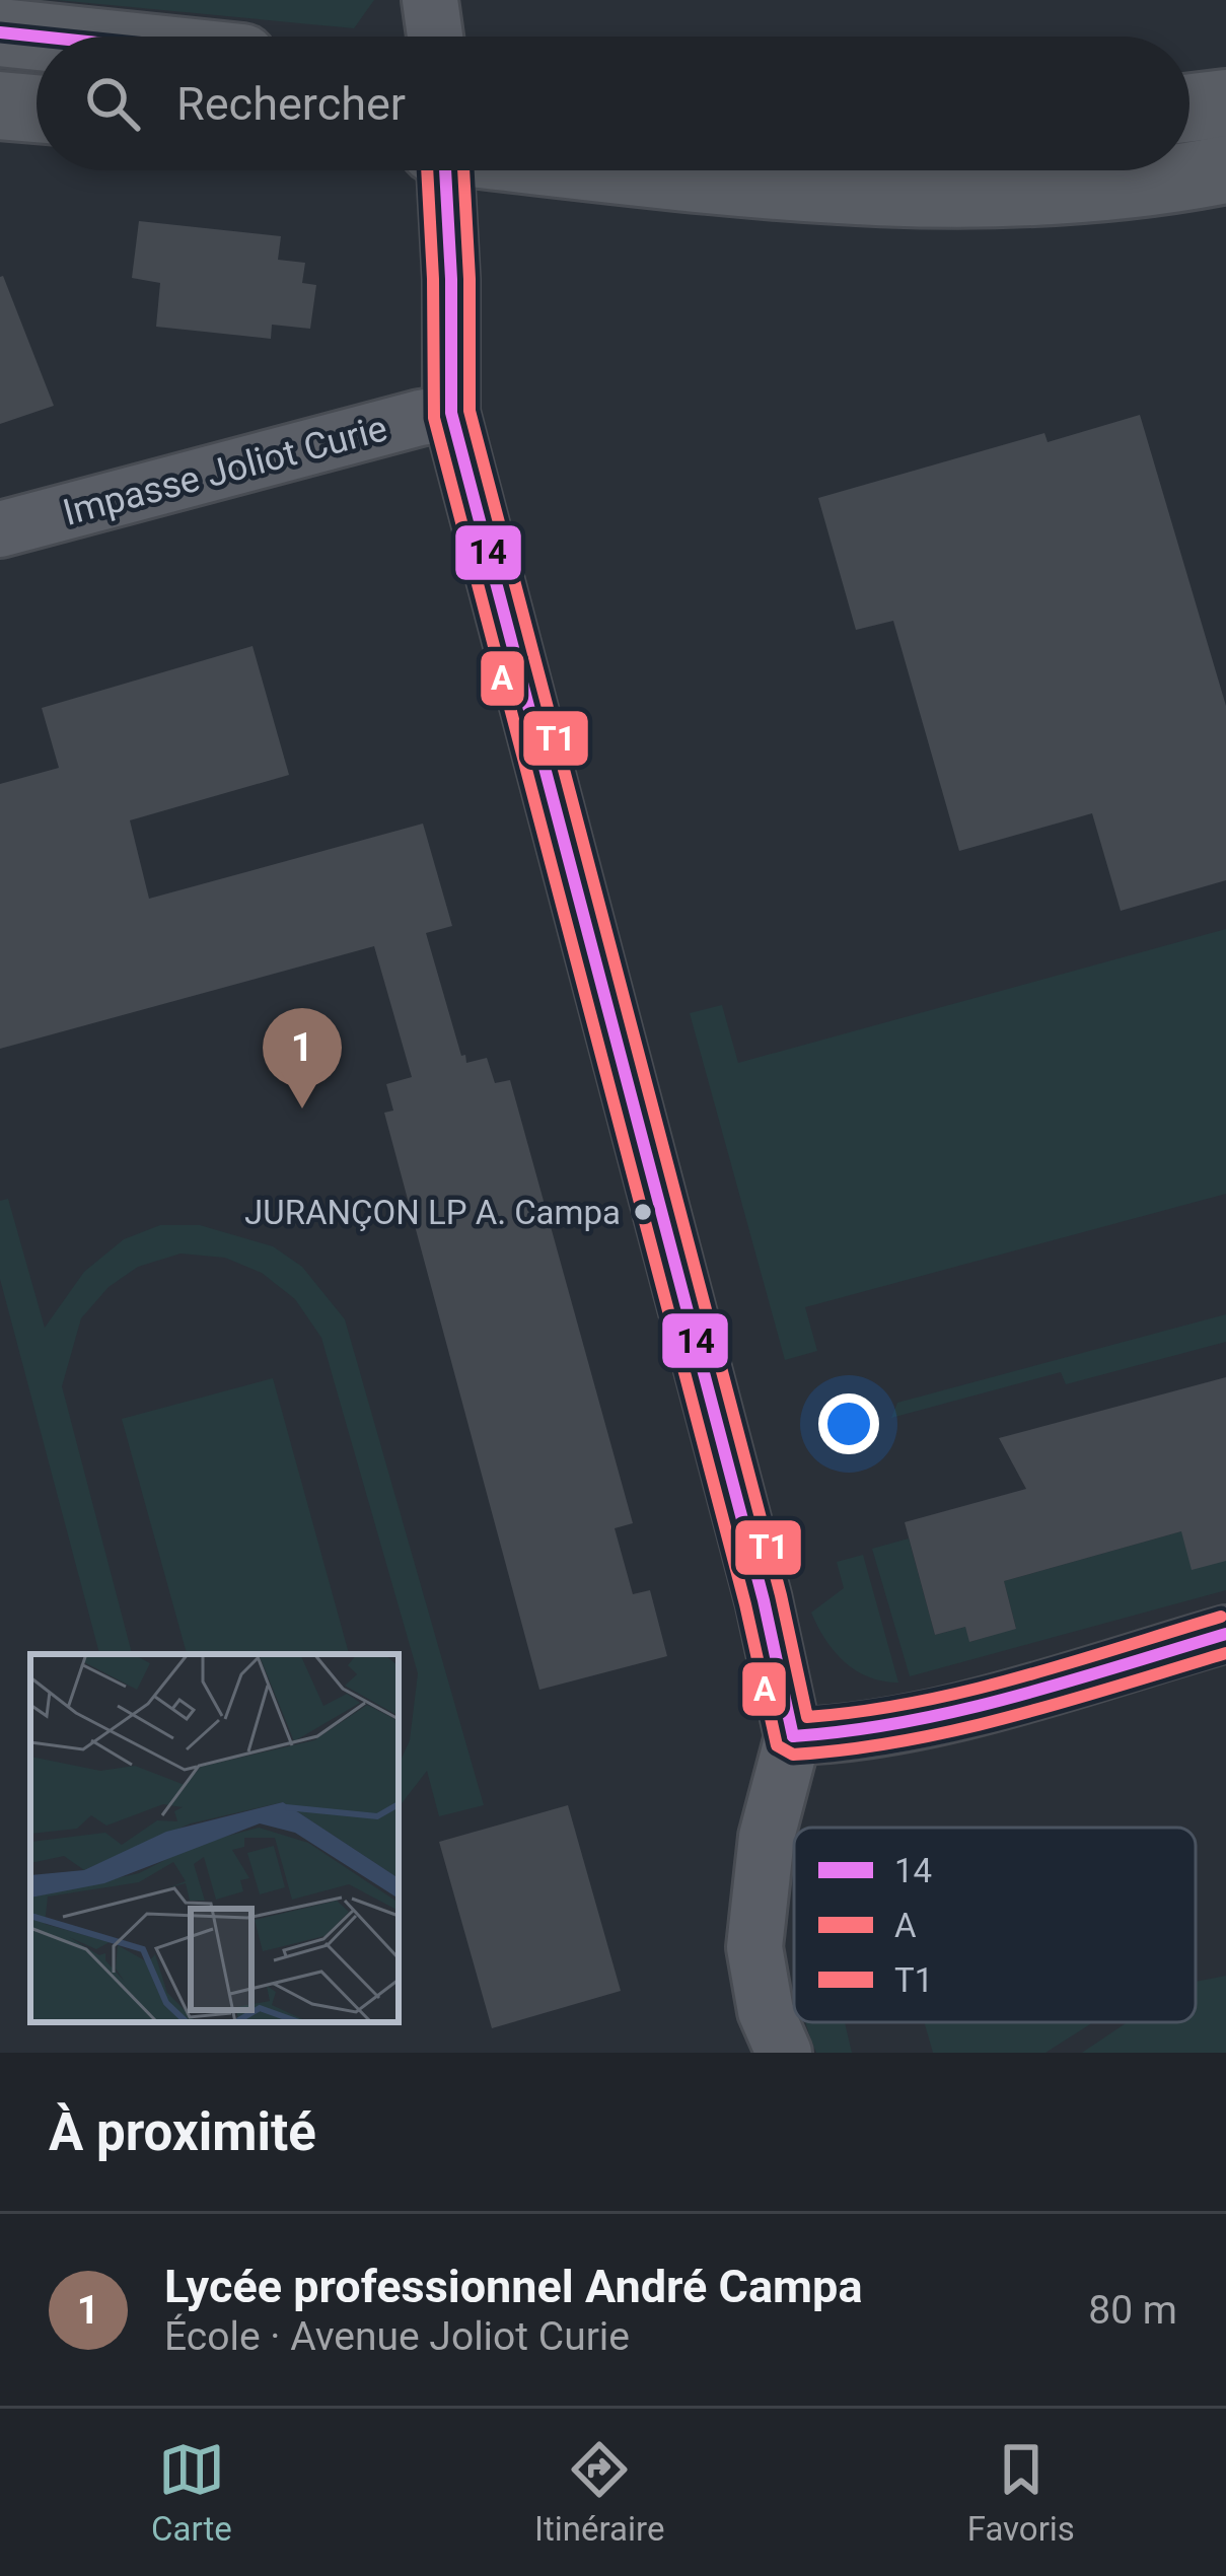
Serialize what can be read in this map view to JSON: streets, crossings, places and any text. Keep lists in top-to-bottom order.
{
  "streets": {
    "street": ["Impasse Joliot Curie"]
  },
  "places": ["JURANÇON LP A. Campa"],
  "lines": ["transit line 14", "transit line A", "transit line T1"],
  "legend": ["14", "A", "T1"],
  "page": {
    "search": "Rechercher",
    "pins": "1",
    "heading": "À proximité",
    "list": [
      {
        "mark": "1",
        "name": "Lycée professionnel André Campa",
        "note": "École · Avenue Joliot Curie",
        "value": "80 m"
      }
    ],
    "nav": ["Carte", "Itinéraire", "Favoris"]
  }
}
